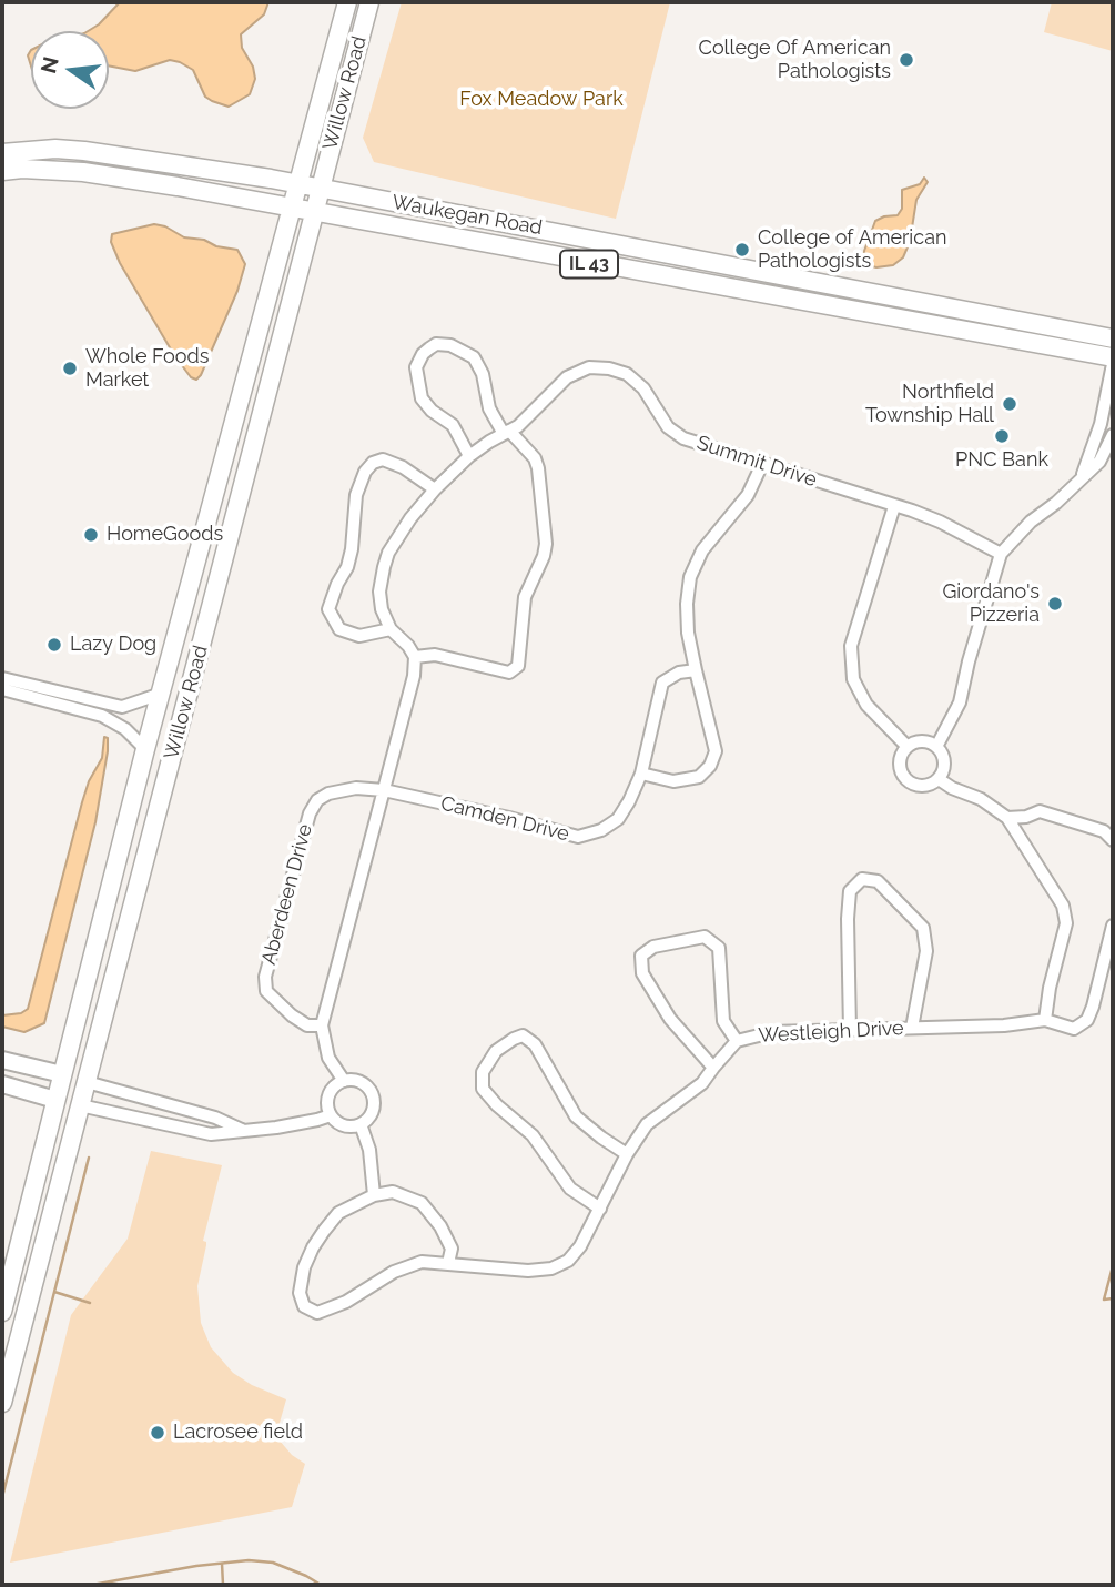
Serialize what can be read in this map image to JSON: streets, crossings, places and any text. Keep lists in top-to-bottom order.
{
  "streets": {
    "main road": ["Willow Road", "Waukegan Road", "IL 43"],
    "street": [
      "Summit Drive",
      "Camden Drive",
      "Aberdeen Drive",
      "Westleigh Drive"
    ]
  },
  "crossings": [
    ["Willow Road", "Waukegan Road"],
    ["Camden Drive", "Aberdeen Drive"]
  ],
  "parks": ["Fox Meadow Park"],
  "places": [
    "College Of American Pathologists",
    "College of American Pathologists",
    "Whole Foods Market",
    "Northfield Township Hall",
    "PNC Bank",
    "HomeGoods",
    "Giordano's Pizzeria",
    "Lazy Dog",
    "Lacrosee field"
  ],
  "north": "left"
}
